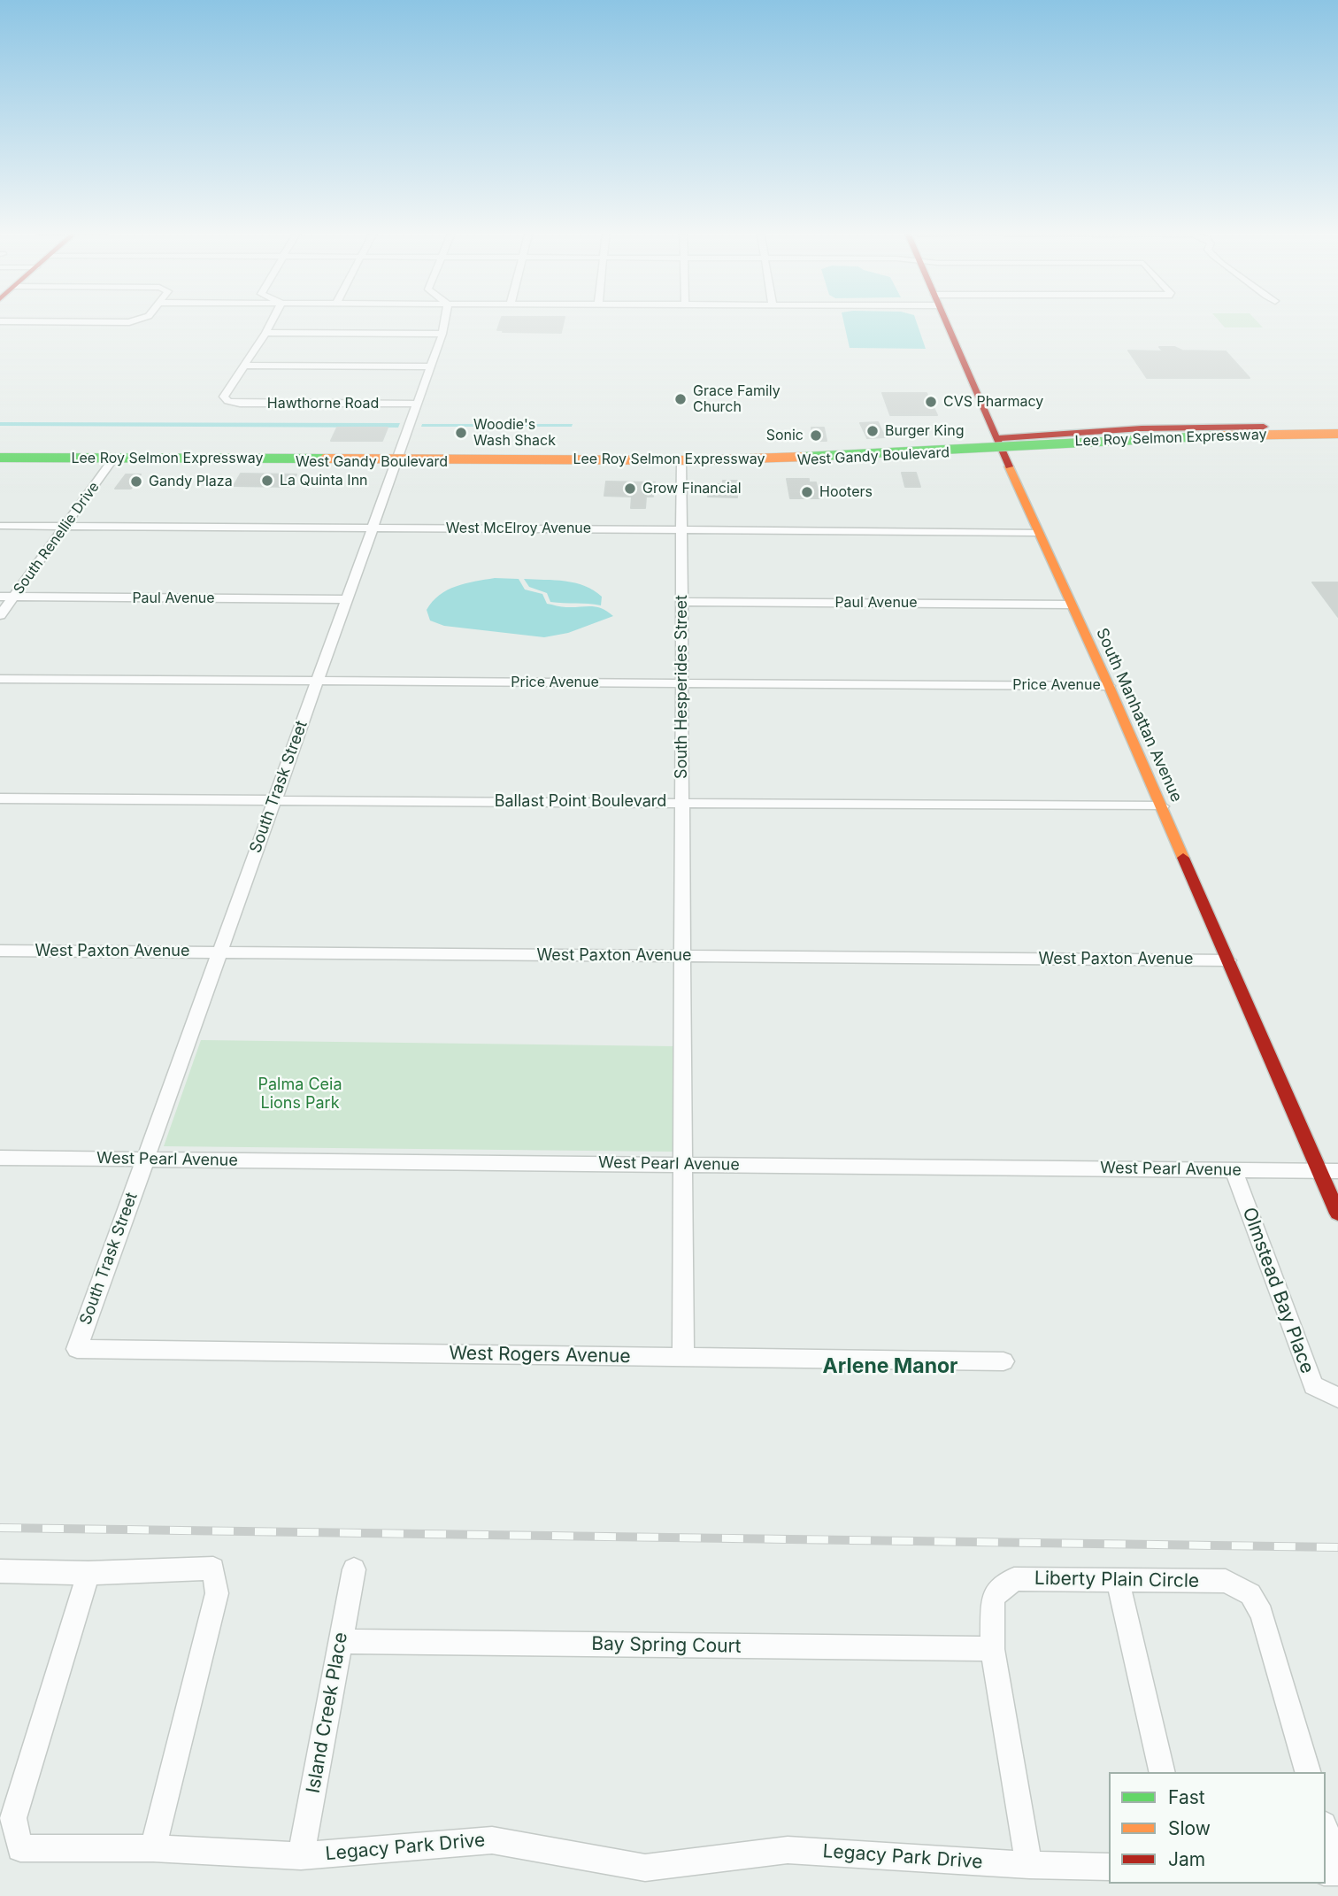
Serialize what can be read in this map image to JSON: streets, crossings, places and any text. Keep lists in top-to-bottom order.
{
  "streets": {
    "main road": ["Lee Roy Selmon Expressway", "West Gandy Boulevard", "South Manhattan Avenue"],
    "street": [
      "Hawthorne Road",
      "West McElroy Avenue",
      "South Renellie Drive",
      "Paul Avenue",
      "Price Avenue",
      "South Hesperides Street",
      "South Trask Street",
      "Ballast Point Boulevard",
      "West Paxton Avenue",
      "West Pearl Avenue",
      "Olmstead Bay Place",
      "West Rogers Avenue",
      "Liberty Plain Circle",
      "Bay Spring Court",
      "Island Creek Place",
      "Legacy Park Drive"
    ]
  },
  "crossings": [
    ["Hawthorne Road", "South Trask Street"],
    ["Lee Roy Selmon Expressway", "West Gandy Boulevard"],
    ["West Gandy Boulevard", "South Renellie Drive"],
    ["West Gandy Boulevard", "South Hesperides Street"],
    ["West Gandy Boulevard", "South Manhattan Avenue"],
    ["West Gandy Boulevard", "South Trask Street"],
    ["West McElroy Avenue", "South Renellie Drive"],
    ["West McElroy Avenue", "South Hesperides Street"],
    ["West McElroy Avenue", "South Manhattan Avenue"],
    ["West McElroy Avenue", "South Trask Street"],
    ["South Renellie Drive", "Paul Avenue"],
    ["Paul Avenue", "South Hesperides Street"],
    ["Paul Avenue", "South Manhattan Avenue"],
    ["Paul Avenue", "South Trask Street"],
    ["Price Avenue", "South Hesperides Street"],
    ["Price Avenue", "South Manhattan Avenue"],
    ["Price Avenue", "South Trask Street"],
    ["South Hesperides Street", "Ballast Point Boulevard"],
    ["South Hesperides Street", "West Paxton Avenue"],
    ["South Hesperides Street", "West Pearl Avenue"],
    ["South Hesperides Street", "West Rogers Avenue"],
    ["South Manhattan Avenue", "Ballast Point Boulevard"],
    ["South Manhattan Avenue", "West Paxton Avenue"],
    ["South Manhattan Avenue", "West Pearl Avenue"],
    ["South Trask Street", "Ballast Point Boulevard"],
    ["South Trask Street", "West Paxton Avenue"],
    ["South Trask Street", "West Pearl Avenue"],
    ["South Trask Street", "West Rogers Avenue"],
    ["West Pearl Avenue", "Olmstead Bay Place"],
    ["Liberty Plain Circle", "Bay Spring Court"],
    ["Liberty Plain Circle", "Legacy Park Drive"],
    ["Bay Spring Court", "Island Creek Place"],
    ["Island Creek Place", "Legacy Park Drive"]
  ],
  "districts": ["Arlene Manor"],
  "parks": ["Palma Ceia Lions Park"],
  "places": [
    "Grace Family Church",
    "CVS Pharmacy",
    "Burger King",
    "Woodie's Wash Shack",
    "Sonic",
    "La Quinta Inn",
    "Gandy Plaza",
    "Grow Financial",
    "Hooters"
  ],
  "legend": ["Fast", "Slow", "Jam"]
}
